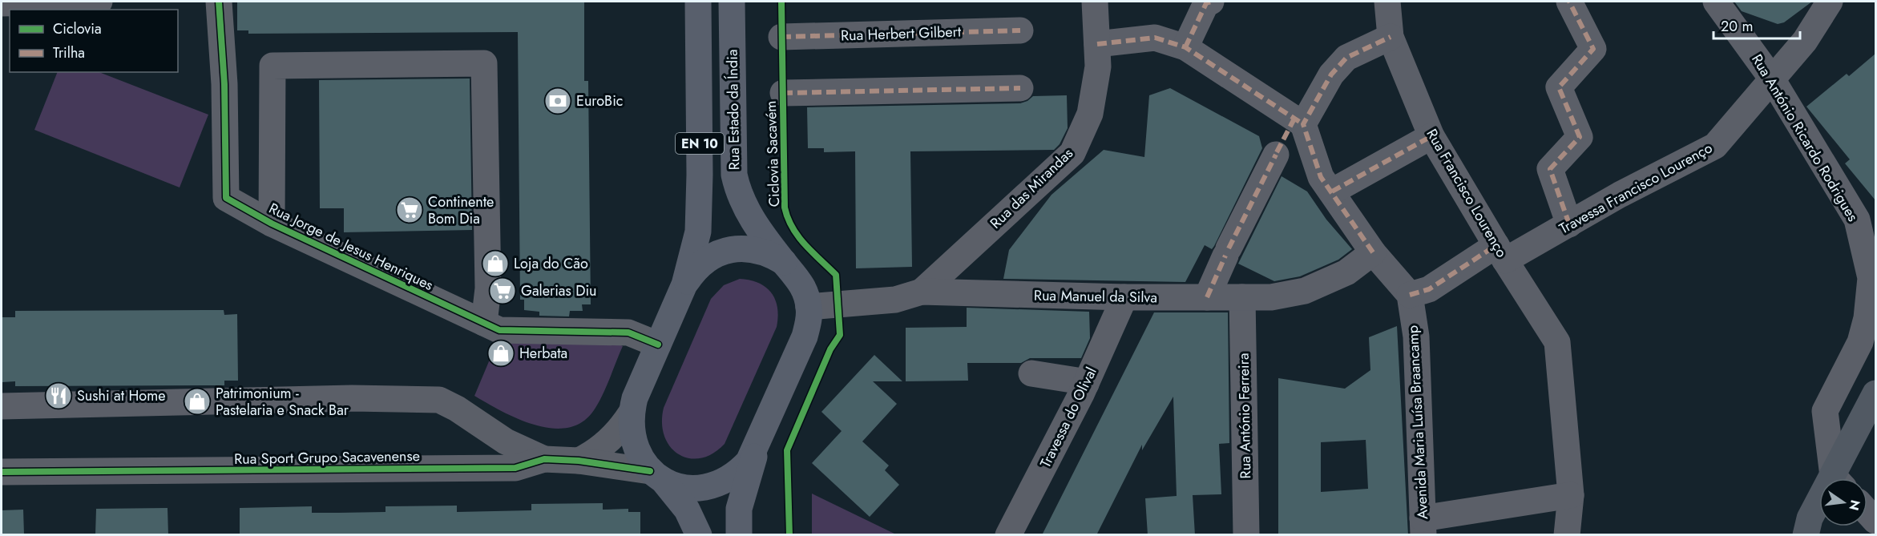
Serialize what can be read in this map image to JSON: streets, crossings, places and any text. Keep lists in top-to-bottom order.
{
  "streets": {
    "main road": ["Rua Estado da Índia", "EN 10"],
    "street": [
      "Rua Herbert Gilbert",
      "Rua António Ricardo Rodrigues",
      "Rua das Mirandas",
      "Travessa Francisco Lourenço",
      "Rua Francisco Lourenço",
      "Rua Jorge de Jesus Henriques",
      "Rua Manuel da Silva",
      "Rua António Ferreira",
      "Travessa do Olival",
      "Avenida Maria Luísa Braancamp",
      "Rua Sport Grupo Sacavenense"
    ],
    "cycle path": ["Ciclovia Sacavém"]
  },
  "crossings": [
    ["Rua Estado da Índia", "Rua Jorge de Jesus Henriques"],
    ["Rua Estado da Índia", "Rua Manuel da Silva"],
    ["Rua Estado da Índia", "Rua Sport Grupo Sacavenense"],
    ["Rua António Ricardo Rodrigues", "Travessa Francisco Lourenço"],
    ["Rua das Mirandas", "Rua Manuel da Silva"],
    ["Travessa Francisco Lourenço", "Rua Francisco Lourenço"],
    ["Travessa Francisco Lourenço", "Avenida Maria Luísa Braancamp"],
    ["Rua Manuel da Silva", "Rua António Ferreira"],
    ["Rua Manuel da Silva", "Travessa do Olival"]
  ],
  "places": {
    "bank": ["EuroBic"],
    "supermarket": ["Continente Bom Dia", "Galerias Diu"],
    "shop": ["Loja do Cão", "Herbata", "Patrimonium - Pastelaria e Snack Bar"],
    "restaurant": ["Sushi at Home"]
  },
  "legend": ["Ciclovia", "Trilha"],
  "scale_bar": "20 m",
  "north": "right"
}
